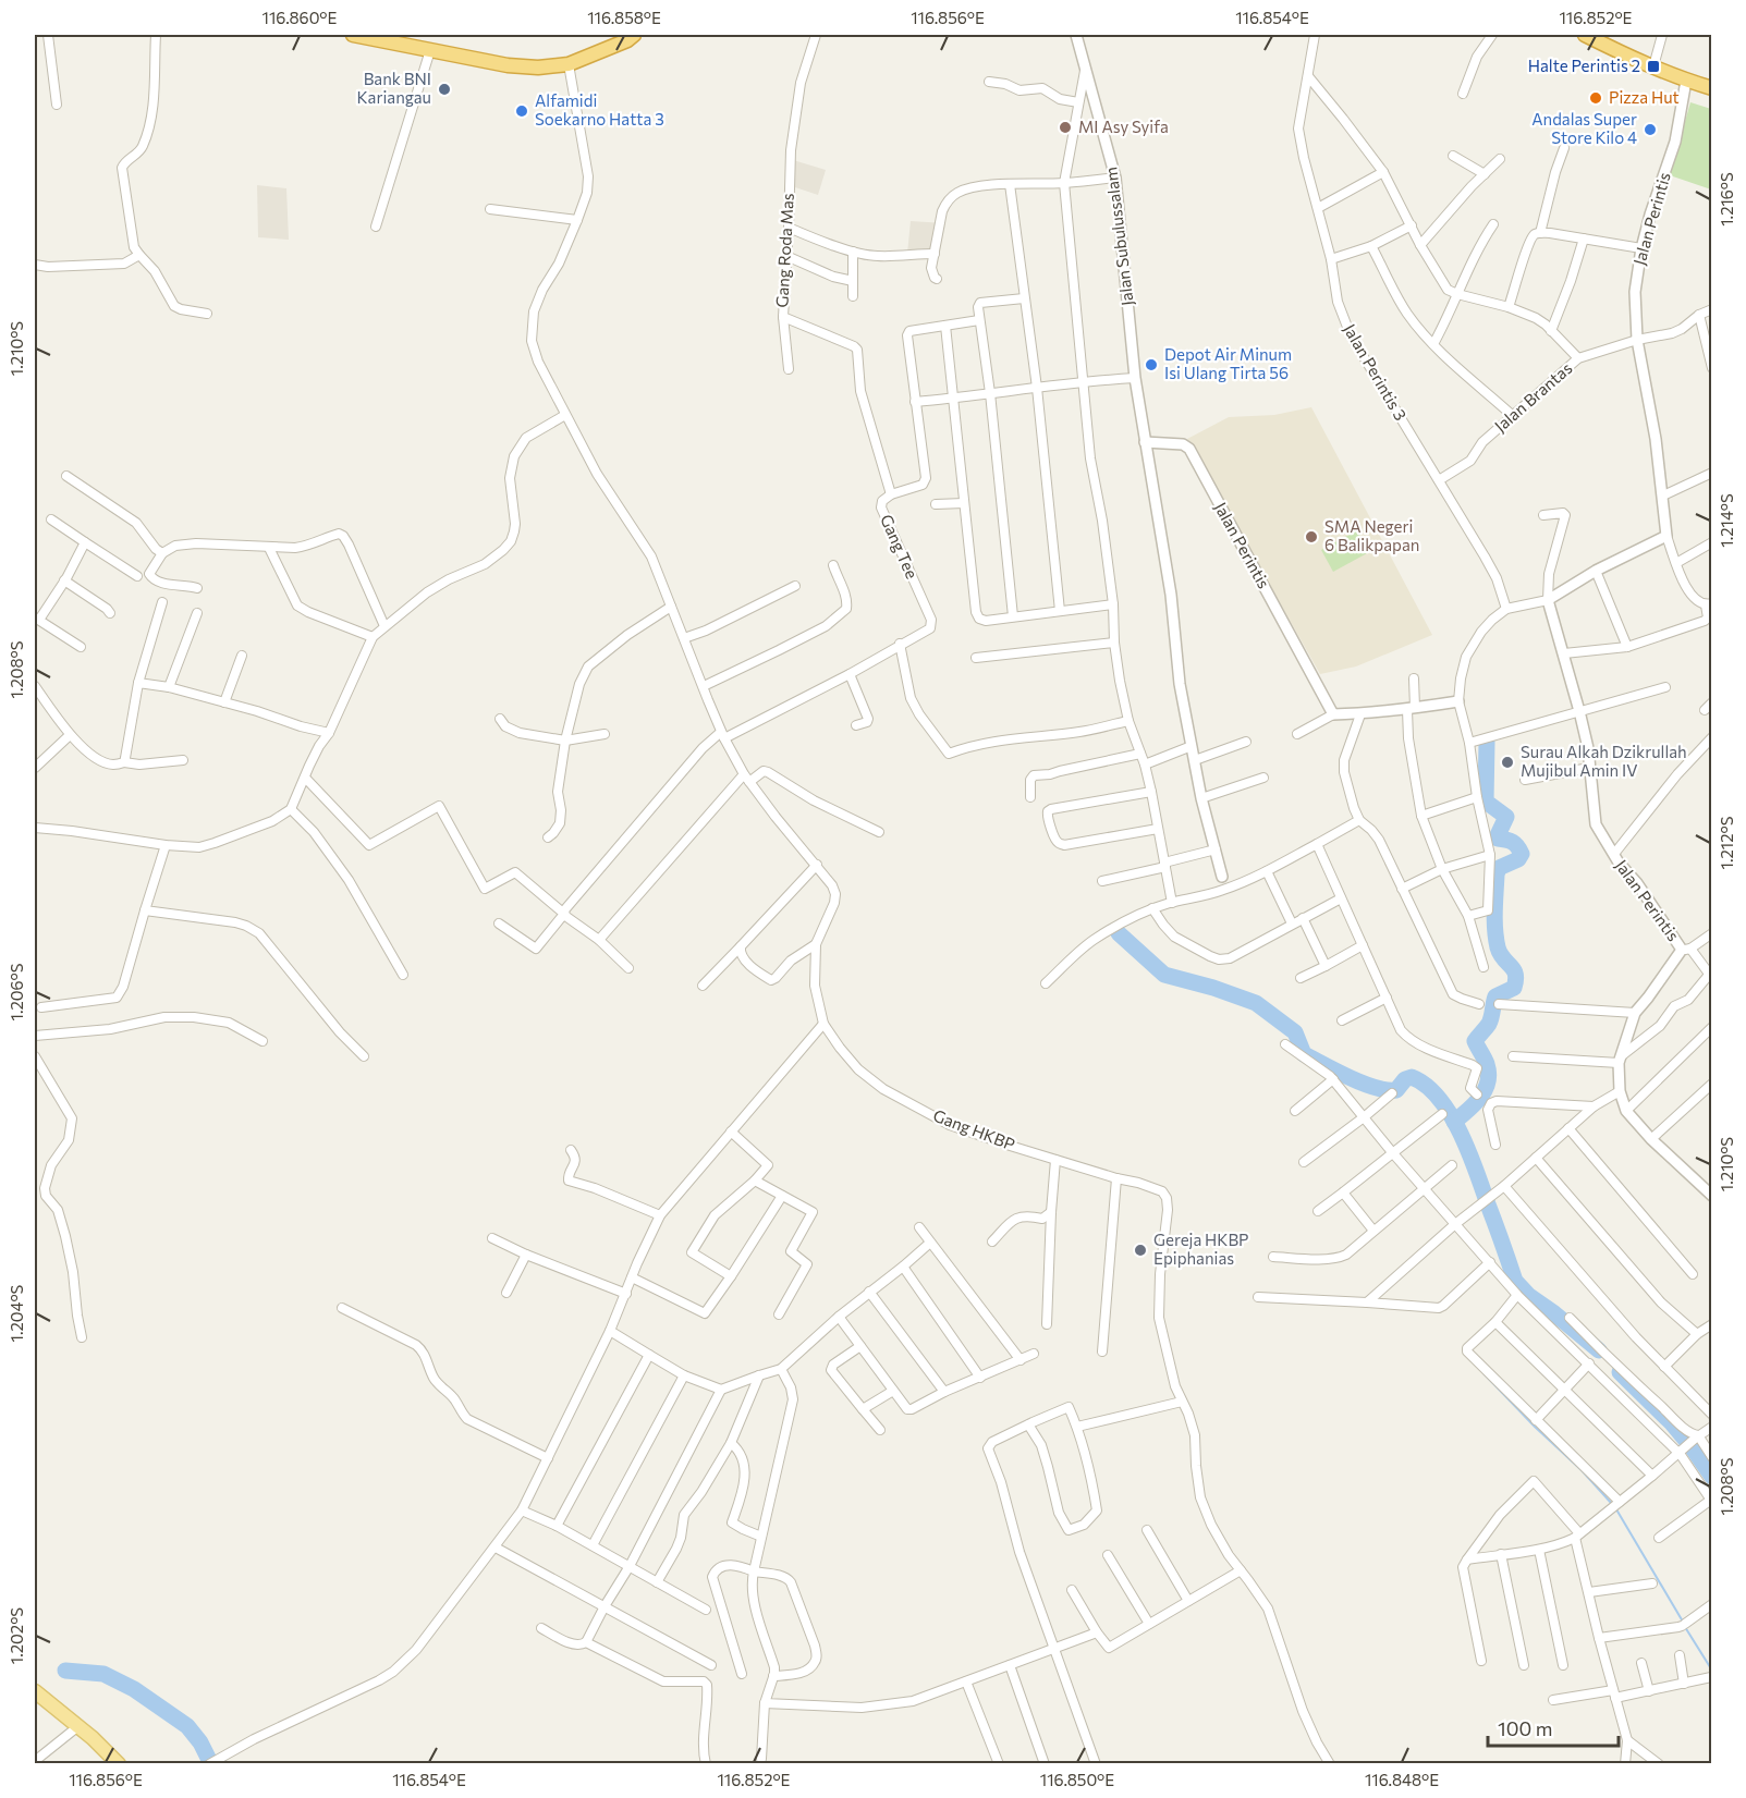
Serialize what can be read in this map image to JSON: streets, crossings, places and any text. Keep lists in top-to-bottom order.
{
  "streets": {
    "street": [
      "Jalan Perintis",
      "Jalan Subulussalam",
      "Gang Roda Mas",
      "Jalan Perintis 3",
      "Jalan Brantas",
      "Gang Tee",
      "Gang HKBP"
    ]
  },
  "crossings": [
    ["Jalan Perintis", "Jalan Subulussalam"],
    ["Jalan Perintis", "Jalan Brantas"],
    ["Gang Roda Mas", "Gang Tee"],
    ["Jalan Perintis 3", "Jalan Brantas"]
  ],
  "places": {
    "transit": ["Halte Perintis 2"],
    "other": [
      "Bank BNI Kariangau",
      "Pizza Hut",
      "Alfamidi Soekarno Hatta 3",
      "MI Asy Syifa",
      "Andalas Super Store Kilo 4",
      "Depot Air Minum Isi Ulang Tirta 56",
      "SMA Negeri 6 Balikpapan",
      "Surau Alkah Dzikrullah Mujibul Amin IV",
      "Gereja HKBP Epiphanias"
    ]
  },
  "scale_bar": "100 m",
  "coordinates": [
    "116.860°E",
    "116.858°E",
    "116.856°E",
    "116.854°E",
    "116.852°E",
    "1.216°S",
    "1.210°S",
    "1.214°S",
    "1.208°S",
    "1.212°S",
    "1.206°S",
    "1.204°S",
    "1.202°S",
    "116.850°E",
    "116.848°E"
  ]
}
